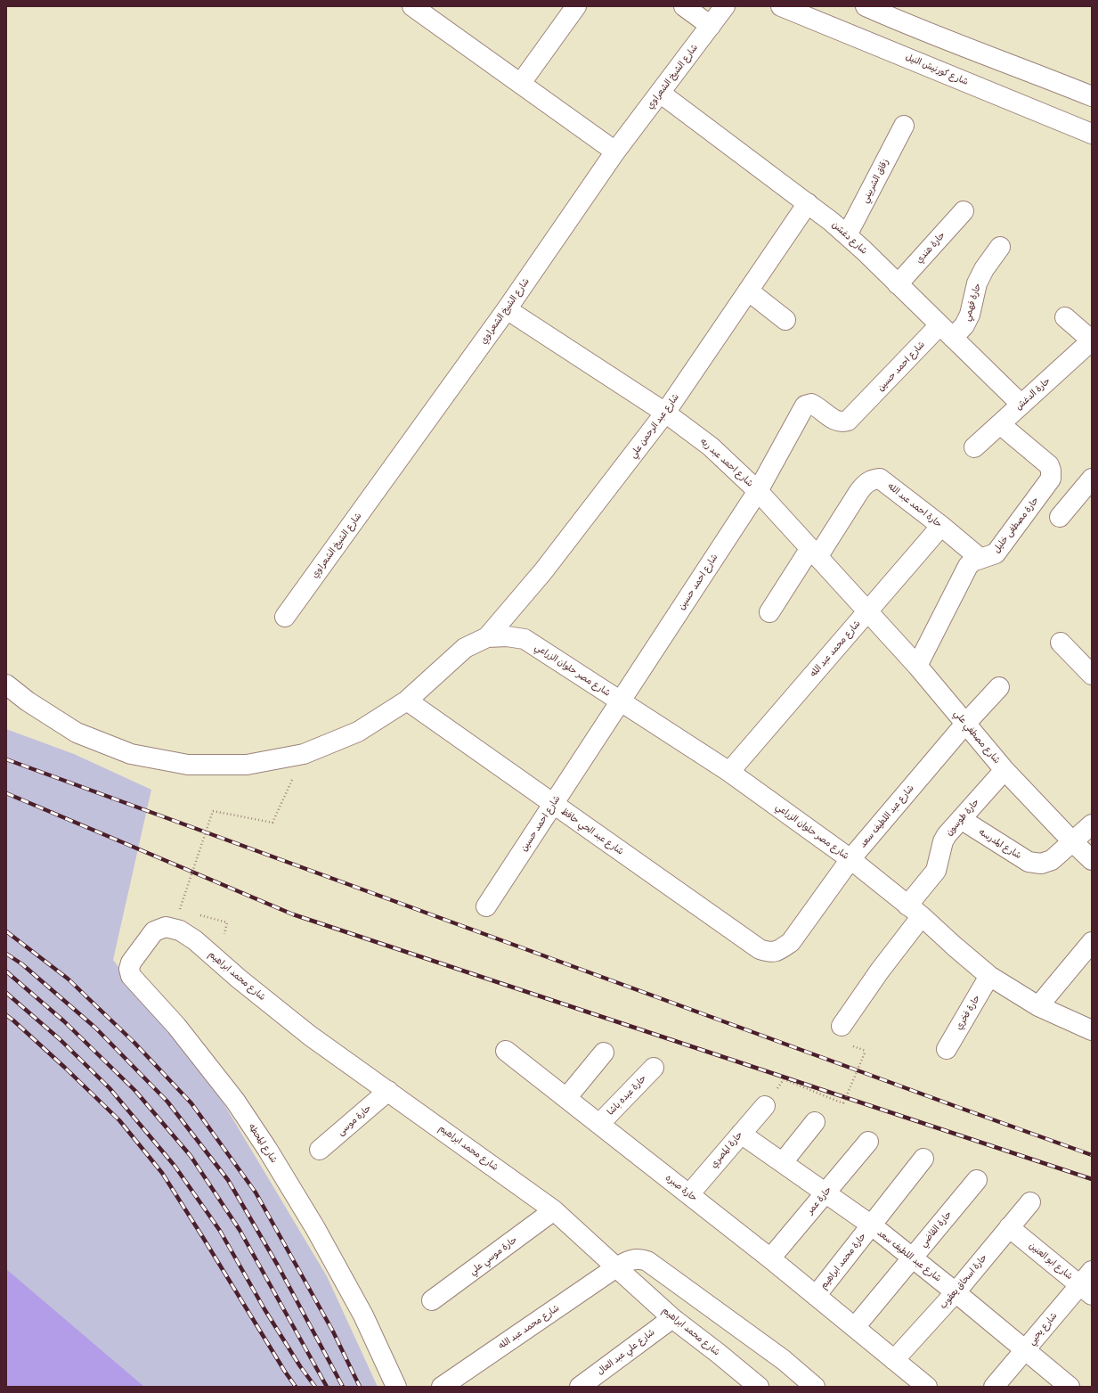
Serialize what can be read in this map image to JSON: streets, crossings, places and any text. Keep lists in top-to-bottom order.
{
  "streets": {
    "main road": [
      "شارع كورنيش النيل",
      "شارع الشيخ الشعراوي",
      "زقاق الشربيني",
      "شارع دغشن",
      "حارة هندي",
      "حارة فهمي",
      "شارع احمد حسين",
      "حارة الدغش",
      "شارع عبد الرحمن علي",
      "شارع احمد عبد ربه",
      "حارة احمد عبد الله",
      "حارة مصطفى خليل",
      "شارع محمد عبد الله",
      "شارع مصر حلوان الزراعي",
      "شارع مصطفي علي",
      "شارع عبد اللطيف سعد",
      "حارة طوسون",
      "شارع عبد الحي حافظ",
      "شارع المدرسه",
      "شارع محمد ابراهيم",
      "حارة فخري",
      "حارة عبده باشا",
      "حارة موسى",
      "شارع المحطه",
      "حارة المصري",
      "حارة صبره",
      "حارة عمر",
      "حارة القاضي",
      "حارة موسي علي",
      "حارة محمد ابراهيم",
      "شارع ابو العنين",
      "حارة اسحاق يعقوب",
      "شارع يحيي",
      "شارع علي عبد العال"
    ]
  },
  "crossings": [
    ["شارع الشيخ الشعراوي", "شارع دغشن"],
    ["شارع الشيخ الشعراوي", "شارع احمد عبد ربه"],
    ["زقاق الشربيني", "شارع دغشن"],
    ["شارع دغشن", "حارة هندي"],
    ["شارع دغشن", "حارة فهمي"],
    ["شارع دغشن", "شارع احمد حسين"],
    ["شارع دغشن", "حارة الدغش"],
    ["شارع دغشن", "شارع عبد الرحمن علي"],
    ["حارة فهمي", "شارع احمد حسين"],
    ["شارع احمد حسين", "شارع احمد عبد ربه"],
    ["شارع احمد حسين", "شارع مصر حلوان الزراعي"],
    ["شارع احمد حسين", "شارع عبد الحي حافظ"],
    ["حارة الدغش", "حارة مصطفى خليل"],
    ["شارع عبد الرحمن علي", "شارع احمد عبد ربه"],
    ["شارع عبد الرحمن علي", "شارع مصر حلوان الزراعي"],
    ["شارع احمد عبد ربه", "حارة احمد عبد الله"],
    ["شارع احمد عبد ربه", "شارع محمد عبد الله"],
    ["شارع احمد عبد ربه", "شارع مصطفي علي"],
    ["حارة احمد عبد الله", "حارة مصطفى خليل"],
    ["حارة احمد عبد الله", "شارع محمد عبد الله"],
    ["حارة مصطفى خليل", "شارع مصطفي علي"],
    ["شارع محمد عبد الله", "شارع مصر حلوان الزراعي"],
    ["شارع محمد عبد الله", "شارع مصطفي علي"],
    ["شارع محمد عبد الله", "شارع محمد ابراهيم"],
    ["شارع مصر حلوان الزراعي", "شارع عبد اللطيف سعد"],
    ["شارع مصر حلوان الزراعي", "حارة طوسون"],
    ["شارع مصر حلوان الزراعي", "شارع عبد الحي حافظ"],
    ["شارع مصر حلوان الزراعي", "حارة فخري"],
    ["شارع مصطفي علي", "شارع عبد اللطيف سعد"],
    ["شارع مصطفي علي", "حارة طوسون"],
    ["شارع مصطفي علي", "شارع المدرسه"],
    ["شارع عبد اللطيف سعد", "شارع عبد الحي حافظ"],
    ["شارع عبد اللطيف سعد", "حارة المصري"],
    ["شارع عبد اللطيف سعد", "حارة عمر"],
    ["شارع عبد اللطيف سعد", "حارة القاضي"],
    ["شارع عبد اللطيف سعد", "حارة محمد ابراهيم"],
    ["شارع عبد اللطيف سعد", "حارة اسحاق يعقوب"],
    ["شارع عبد اللطيف سعد", "شارع يحيي"],
    ["حارة طوسون", "شارع المدرسه"],
    ["شارع محمد ابراهيم", "حارة موسى"],
    ["شارع محمد ابراهيم", "شارع المحطه"],
    ["شارع محمد ابراهيم", "حارة موسي علي"],
    ["شارع محمد ابراهيم", "شارع علي عبد العال"],
    ["حارة عبده باشا", "حارة صبره"],
    ["حارة المصري", "حارة صبره"],
    ["حارة صبره", "حارة عمر"],
    ["حارة صبره", "حارة القاضي"],
    ["حارة صبره", "حارة محمد ابراهيم"],
    ["شارع ابو العنين", "حارة اسحاق يعقوب"],
    ["شارع ابو العنين", "شارع يحيي"]
  ]
}
